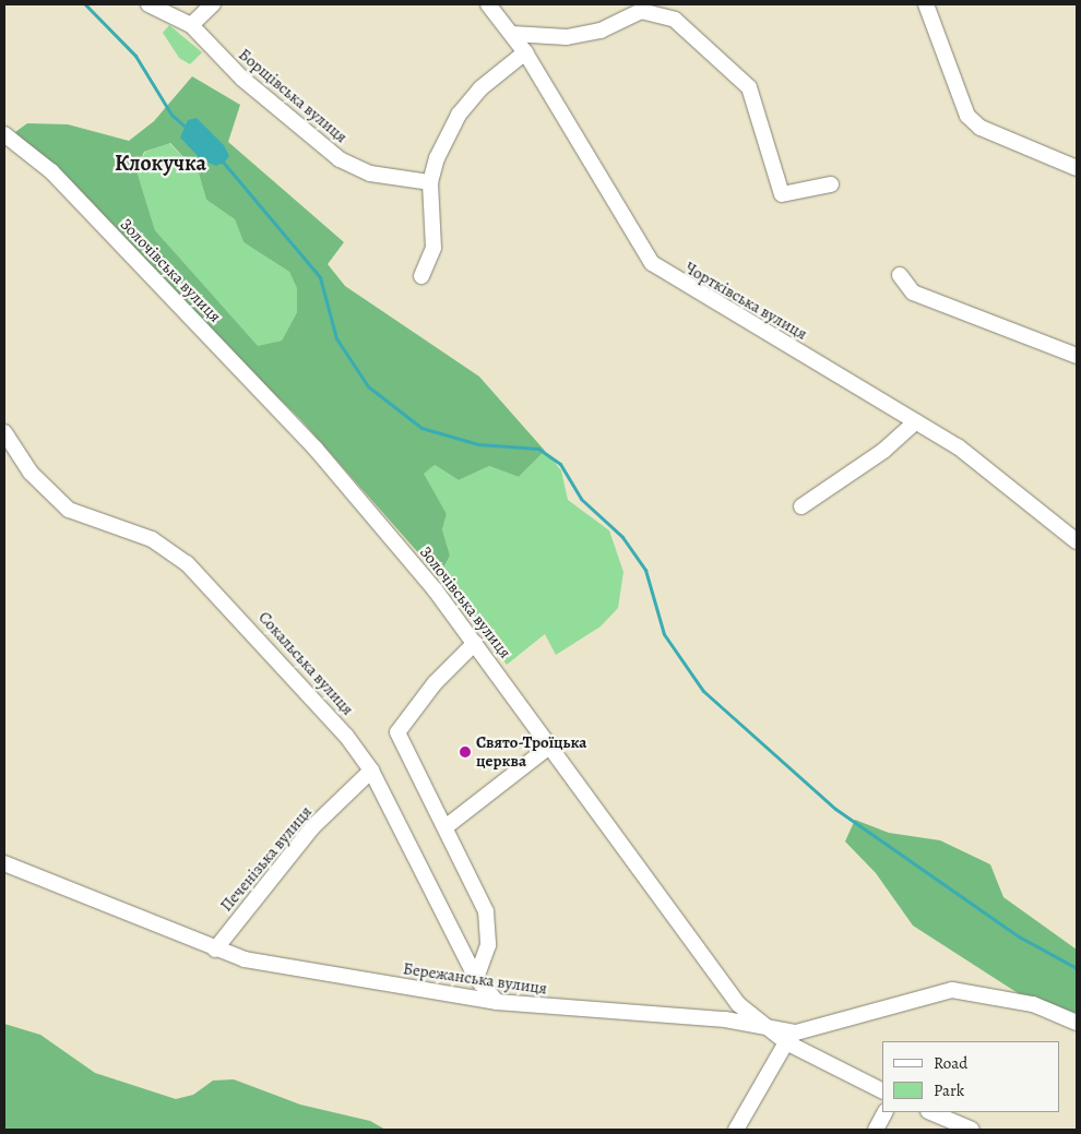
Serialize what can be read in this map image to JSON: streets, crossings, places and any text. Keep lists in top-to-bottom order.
{
  "streets": {
    "street": [
      "Борщівська вулиця",
      "Золочівська вулиця",
      "Чортківська вулиця",
      "Сокальська вулиця",
      "Печенізька вулиця",
      "Бережанська вулиця"
    ]
  },
  "crossings": [
    ["Золочівська вулиця", "Бережанська вулиця"],
    ["Сокальська вулиця", "Печенізька вулиця"],
    ["Сокальська вулиця", "Бережанська вулиця"],
    ["Печенізька вулиця", "Бережанська вулиця"]
  ],
  "districts": ["Клокучка"],
  "places": ["Свято-Троїцька церква"],
  "legend": ["Road", "Park"]
}
